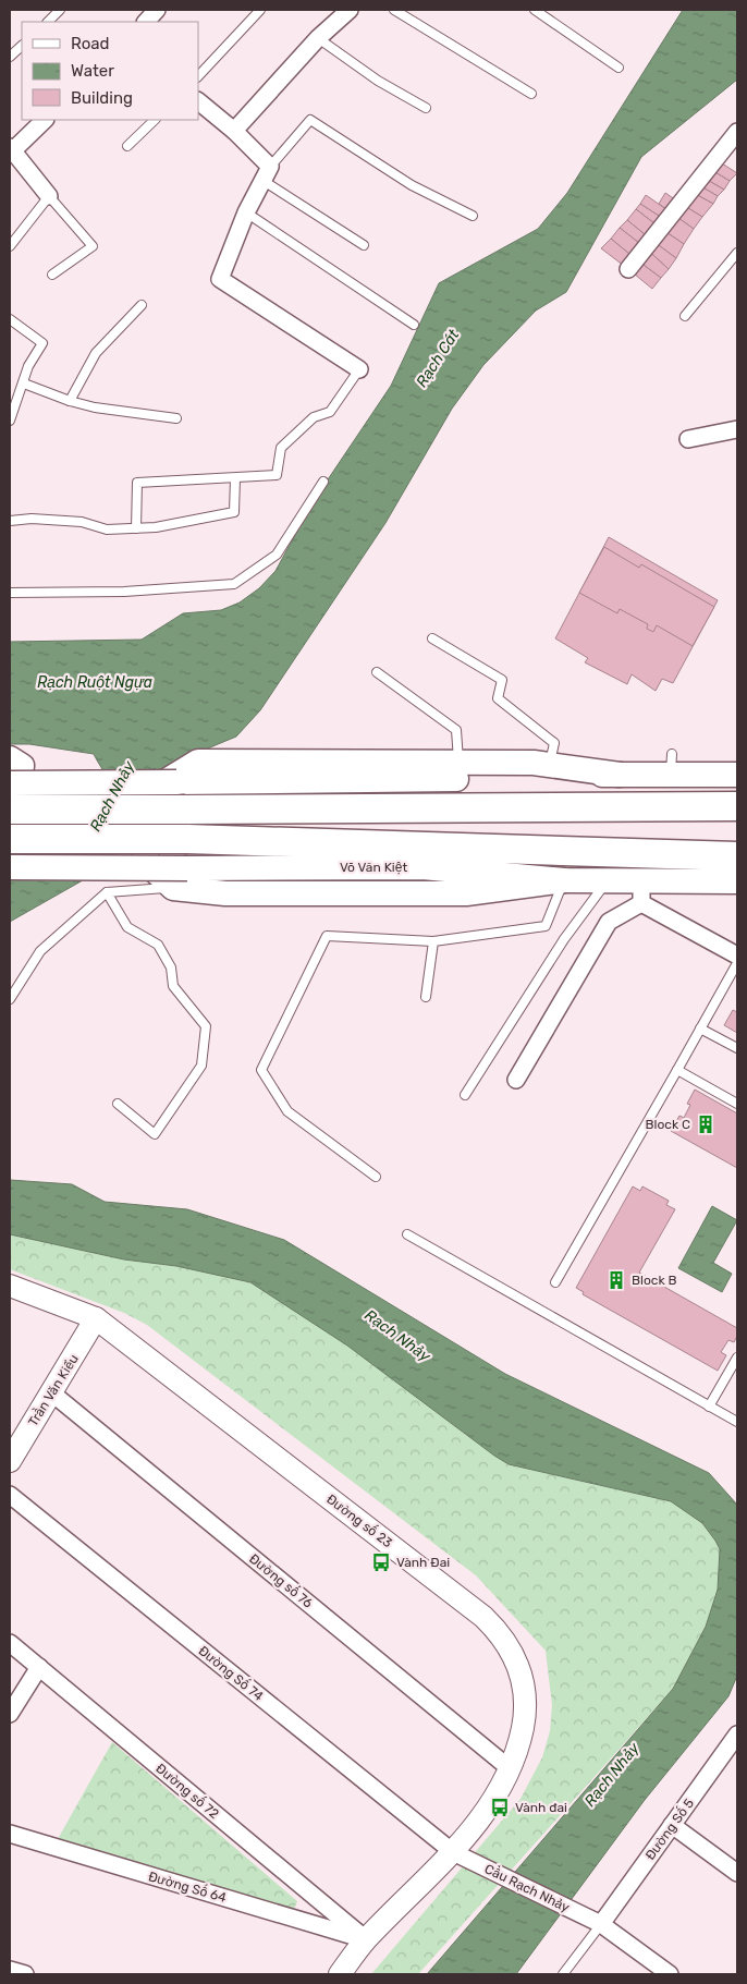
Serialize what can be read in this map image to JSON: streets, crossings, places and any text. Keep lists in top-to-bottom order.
{
  "streets": {
    "highway": ["Võ Văn Kiệt"],
    "street": [
      "Trần Văn Kiểu",
      "Đường số 23",
      "Đường số 76",
      "Đường Số 74",
      "Đường số 72",
      "Đường Số 5",
      "Đường Số 64",
      "Cầu Rạch Nhảy"
    ]
  },
  "crossings": [
    ["Trần Văn Kiểu", "Đường số 23"],
    ["Trần Văn Kiểu", "Đường số 76"],
    ["Đường số 23", "Đường số 76"],
    ["Đường số 23", "Đường Số 74"],
    ["Đường số 23", "Đường số 72"],
    ["Đường số 23", "Đường Số 64"],
    ["Đường số 23", "Cầu Rạch Nhảy"],
    ["Đường Số 74", "Cầu Rạch Nhảy"],
    ["Đường số 72", "Đường Số 64"],
    ["Đường Số 5", "Cầu Rạch Nhảy"]
  ],
  "water": ["Rạch Cát", "Rạch Ruột Ngựa", "Rạch Nhảy"],
  "places": {
    "building": ["Block C", "Block B"],
    "bus stop": ["Vành Đai", "Vành đai"]
  },
  "legend": ["Road", "Water", "Building"]
}
